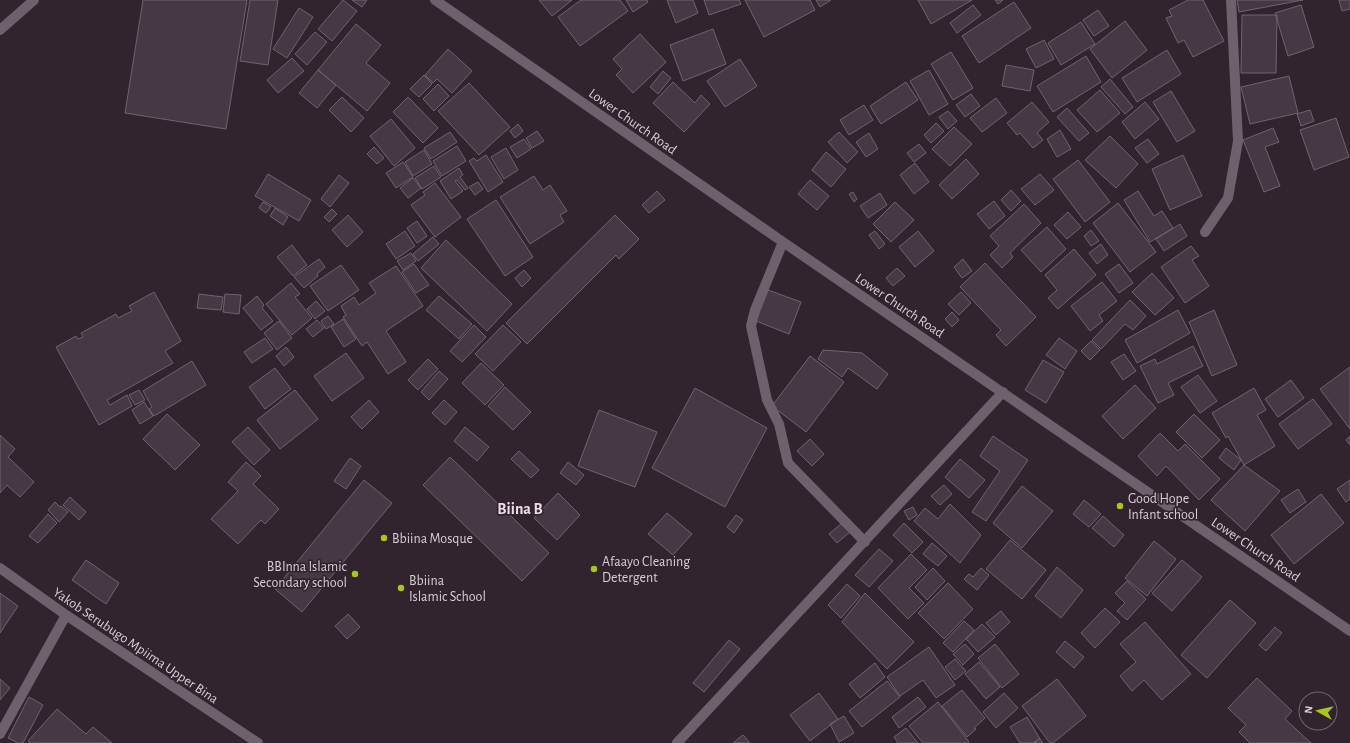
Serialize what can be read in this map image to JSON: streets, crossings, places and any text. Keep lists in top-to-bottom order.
{
  "streets": {
    "street": ["Lower Church Road", "Yakob Serubugo Mpiima Upper Bina"]
  },
  "districts": ["Biina B"],
  "places": [
    "Good Hope Infant school",
    "Bbiina Mosque",
    "Afaayo Cleaning Detergent",
    "BBInna Islamic Secondary school",
    "Bbiina Islamic School"
  ],
  "north": "left"
}
